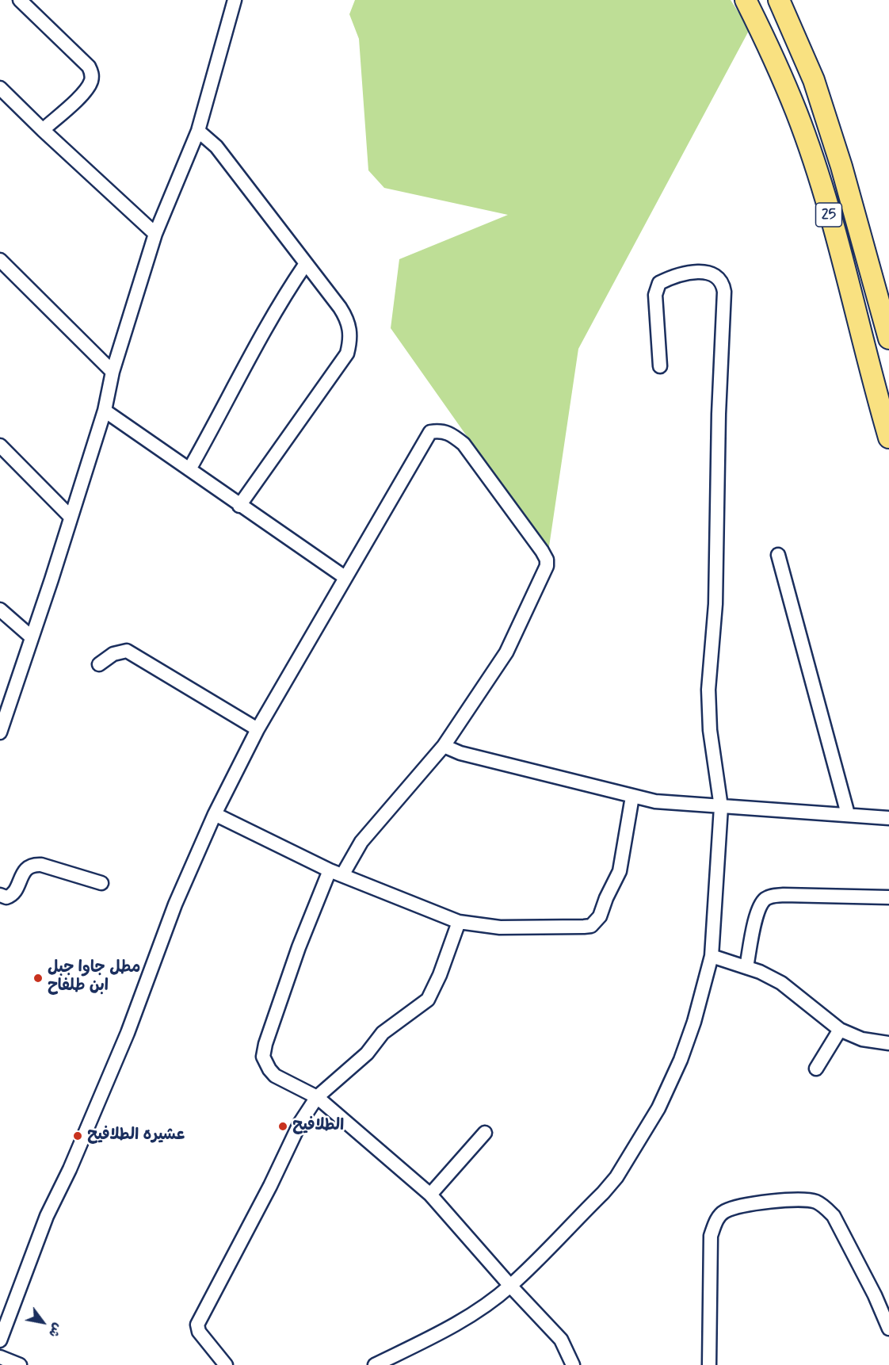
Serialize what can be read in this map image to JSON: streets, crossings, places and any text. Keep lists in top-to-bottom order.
{
  "streets": {
    "highway": ["25"]
  },
  "places": ["مطل جاوا جبل ابن طلفاح", "الطلافيح", "عشيره الطلافيح"],
  "north": "bottom right"
}
